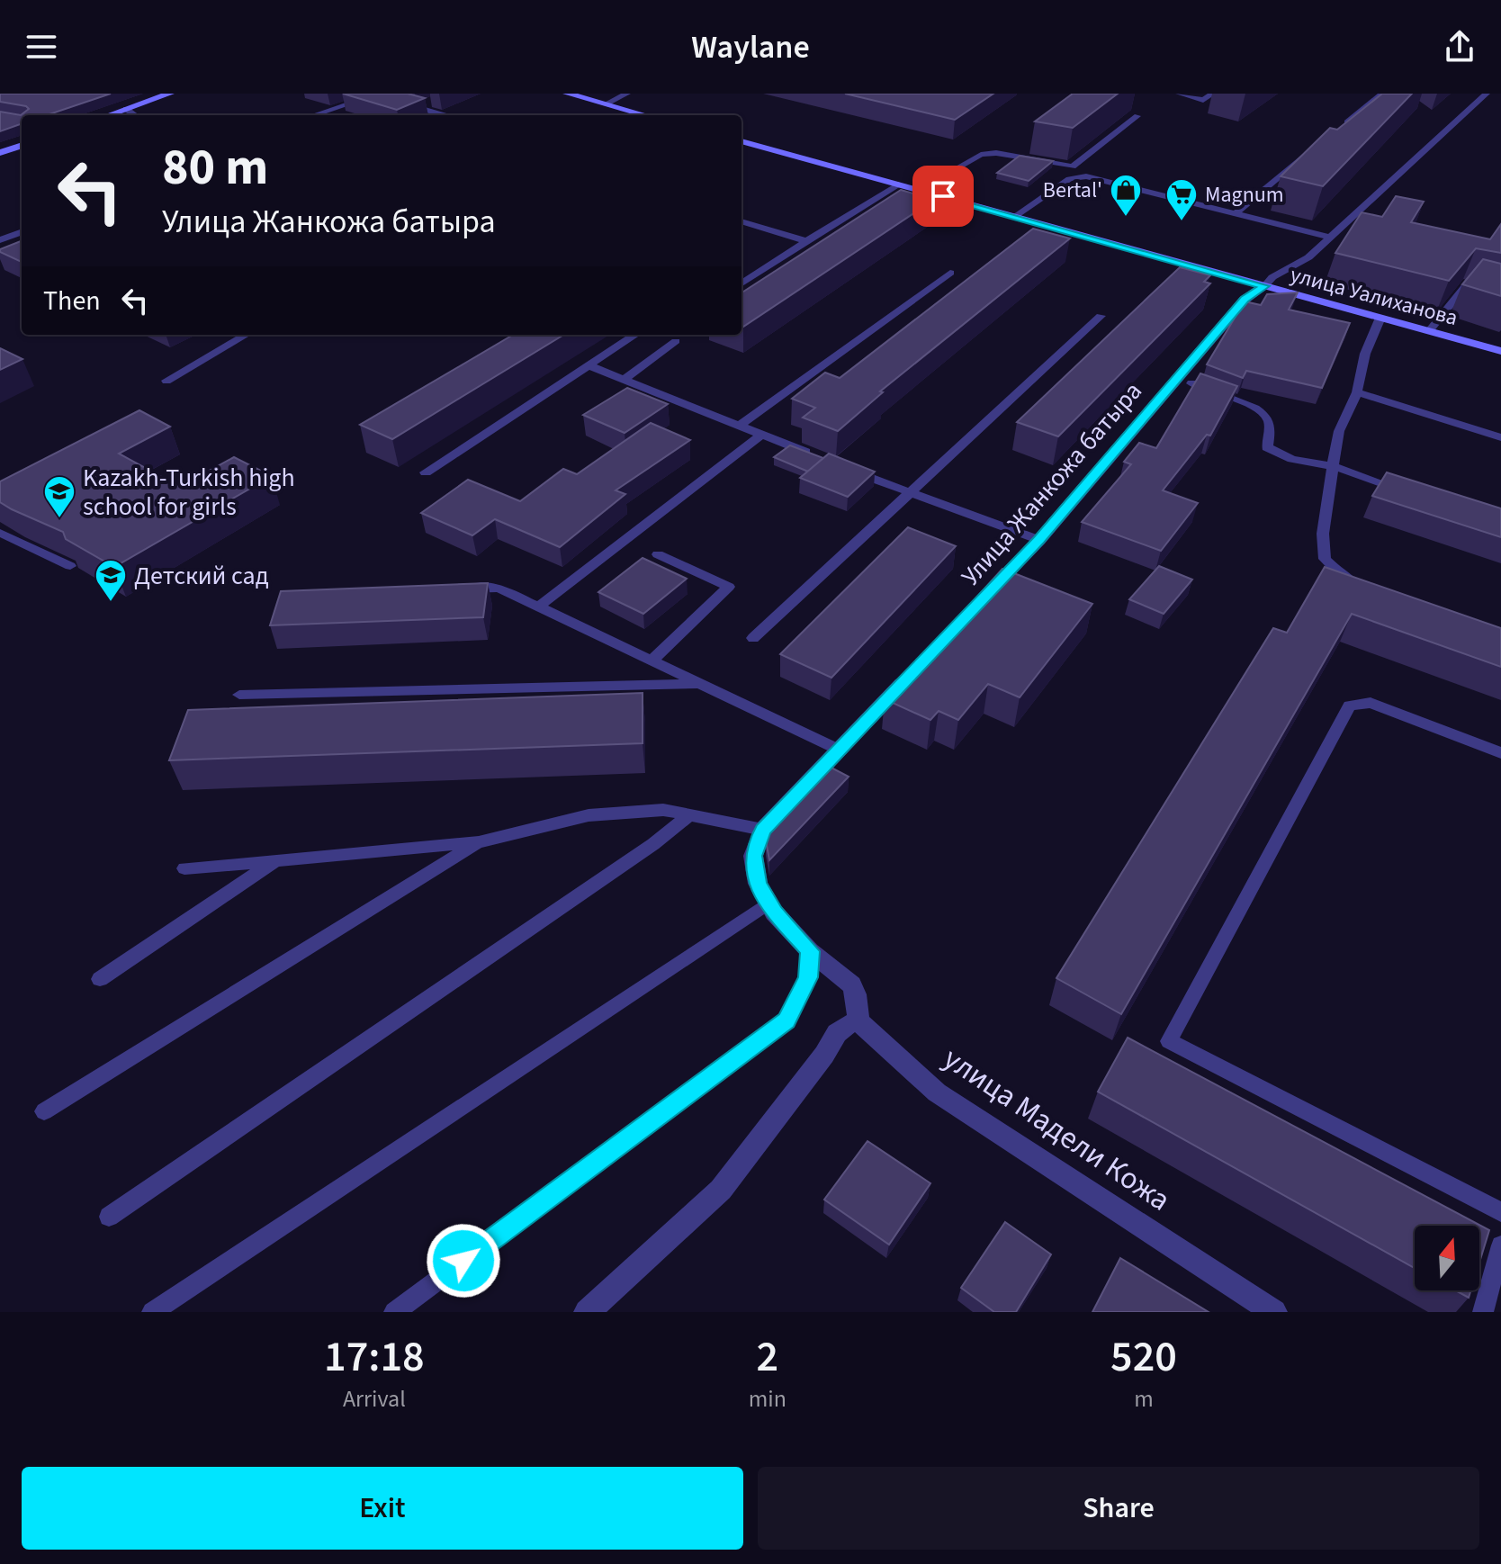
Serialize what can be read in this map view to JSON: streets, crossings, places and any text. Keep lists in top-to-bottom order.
{
  "streets": {
    "main road": ["улица Уалиханова"],
    "street": ["Улица Жанкожа батыра", "улица Мадели Кожа"]
  },
  "crossings": [
    ["улица Уалиханова", "Улица Жанкожа батыра"]
  ],
  "places": {
    "shop": ["Bertal'"],
    "supermarket": ["Magnum"],
    "school or university": ["Kazakh-Turkish high school for girls", "Детский сад"]
  },
  "north": "top",
  "page": {
    "header": "Waylane",
    "turn": ["80 m", "Улица Жанкожа батыра"],
    "then": "Then",
    "eta": [
      "17:18",
      "Arrival",
      "2",
      "min",
      "520",
      "m"
    ],
    "buttons": ["Exit", "Share"]
  }
}
